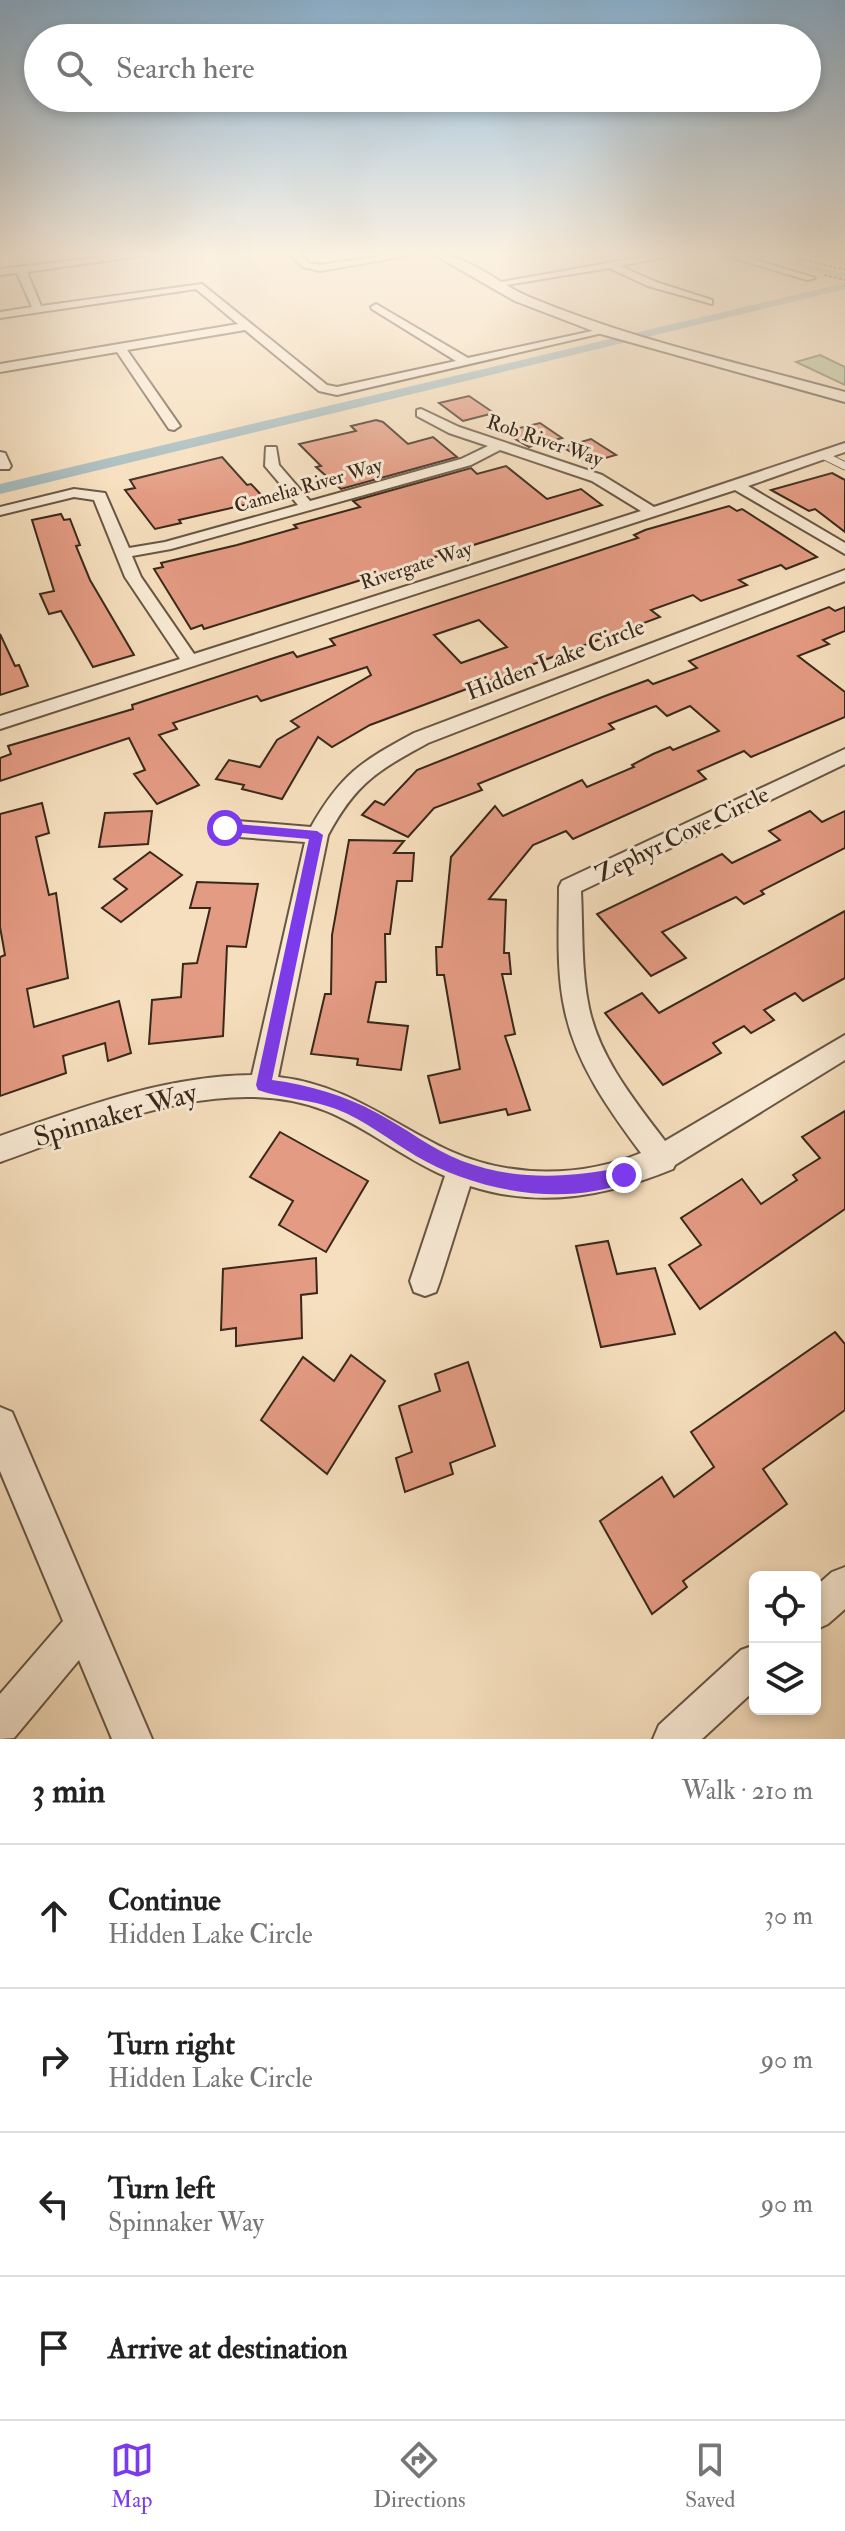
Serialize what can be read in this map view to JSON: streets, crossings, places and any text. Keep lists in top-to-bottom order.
{
  "streets": {
    "street": [
      "Rob River Way",
      "Camelia River Way",
      "Rivergate Way",
      "Hidden Lake Circle",
      "Zephyr Cove Circle",
      "Spinnaker Way"
    ]
  },
  "crossings": [
    ["Rob River Way", "Camelia River Way"],
    ["Rob River Way", "Rivergate Way"],
    ["Hidden Lake Circle", "Spinnaker Way"],
    ["Zephyr Cove Circle", "Spinnaker Way"]
  ],
  "page": {
    "search": "Search here",
    "heading": ["3 min", "Walk · 210 m"],
    "list": [
      ["Continue", "Hidden Lake Circle", "30 m"],
      ["Turn right", "Hidden Lake Circle", "90 m"],
      ["Turn left", "Spinnaker Way", "90 m"],
      "Arrive at destination"
    ],
    "nav": ["Map", "Directions", "Saved"]
  }
}
